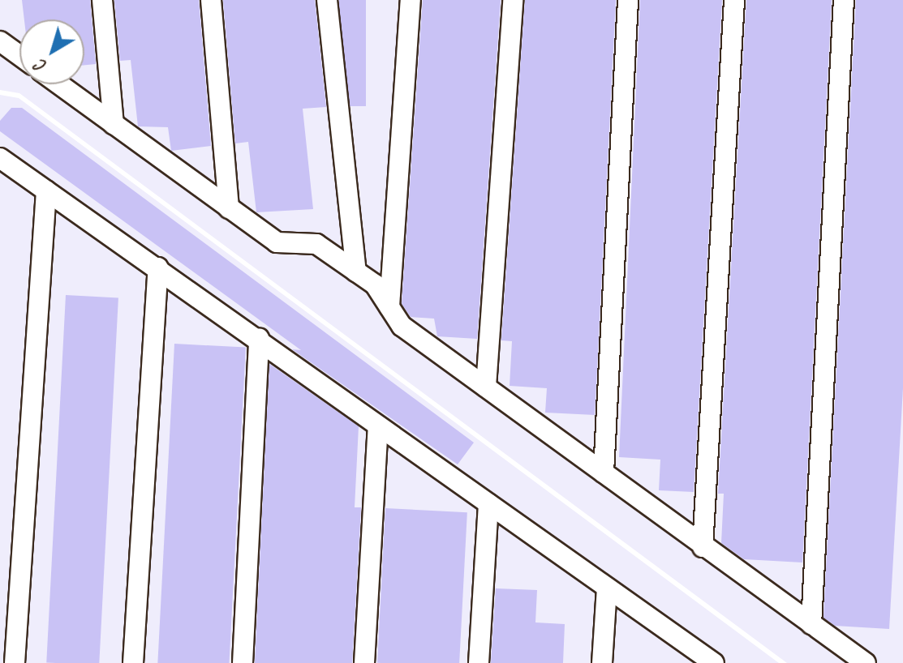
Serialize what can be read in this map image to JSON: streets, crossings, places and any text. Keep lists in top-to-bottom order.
{
  "north": "bottom left"
}
